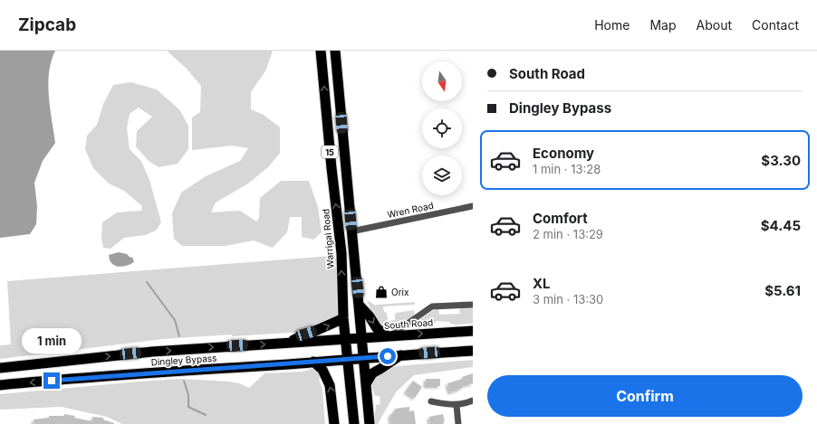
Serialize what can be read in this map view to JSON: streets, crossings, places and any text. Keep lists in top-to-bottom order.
{
  "streets": {
    "highway": [
      "15",
      "Warrigal Road",
      "South Road",
      "Dingley Bypass"
    ],
    "street": ["Wren Road"]
  },
  "crossings": [
    ["15", "Wren Road"],
    ["15", "South Road"],
    ["Warrigal Road", "South Road"],
    ["Warrigal Road", "Dingley Bypass"],
    ["South Road", "Dingley Bypass"]
  ],
  "places": {
    "shop": ["Orix"]
  },
  "north": "bottom",
  "page": {
    "header": "Zipcab",
    "nav": [
      "Home",
      "Map",
      "About",
      "Contact"
    ],
    "banner": ["South Road", "Dingley Bypass"],
    "list": [
      {
        "name": "Economy",
        "note": "1 min · 13:28",
        "value": "$3.30"
      },
      {
        "name": "Comfort",
        "note": "2 min · 13:29",
        "value": "$4.45"
      },
      {
        "name": "XL",
        "note": "3 min · 13:30",
        "value": "$5.61"
      }
    ],
    "bubble": "1 min",
    "buttons": "Confirm"
  }
}
